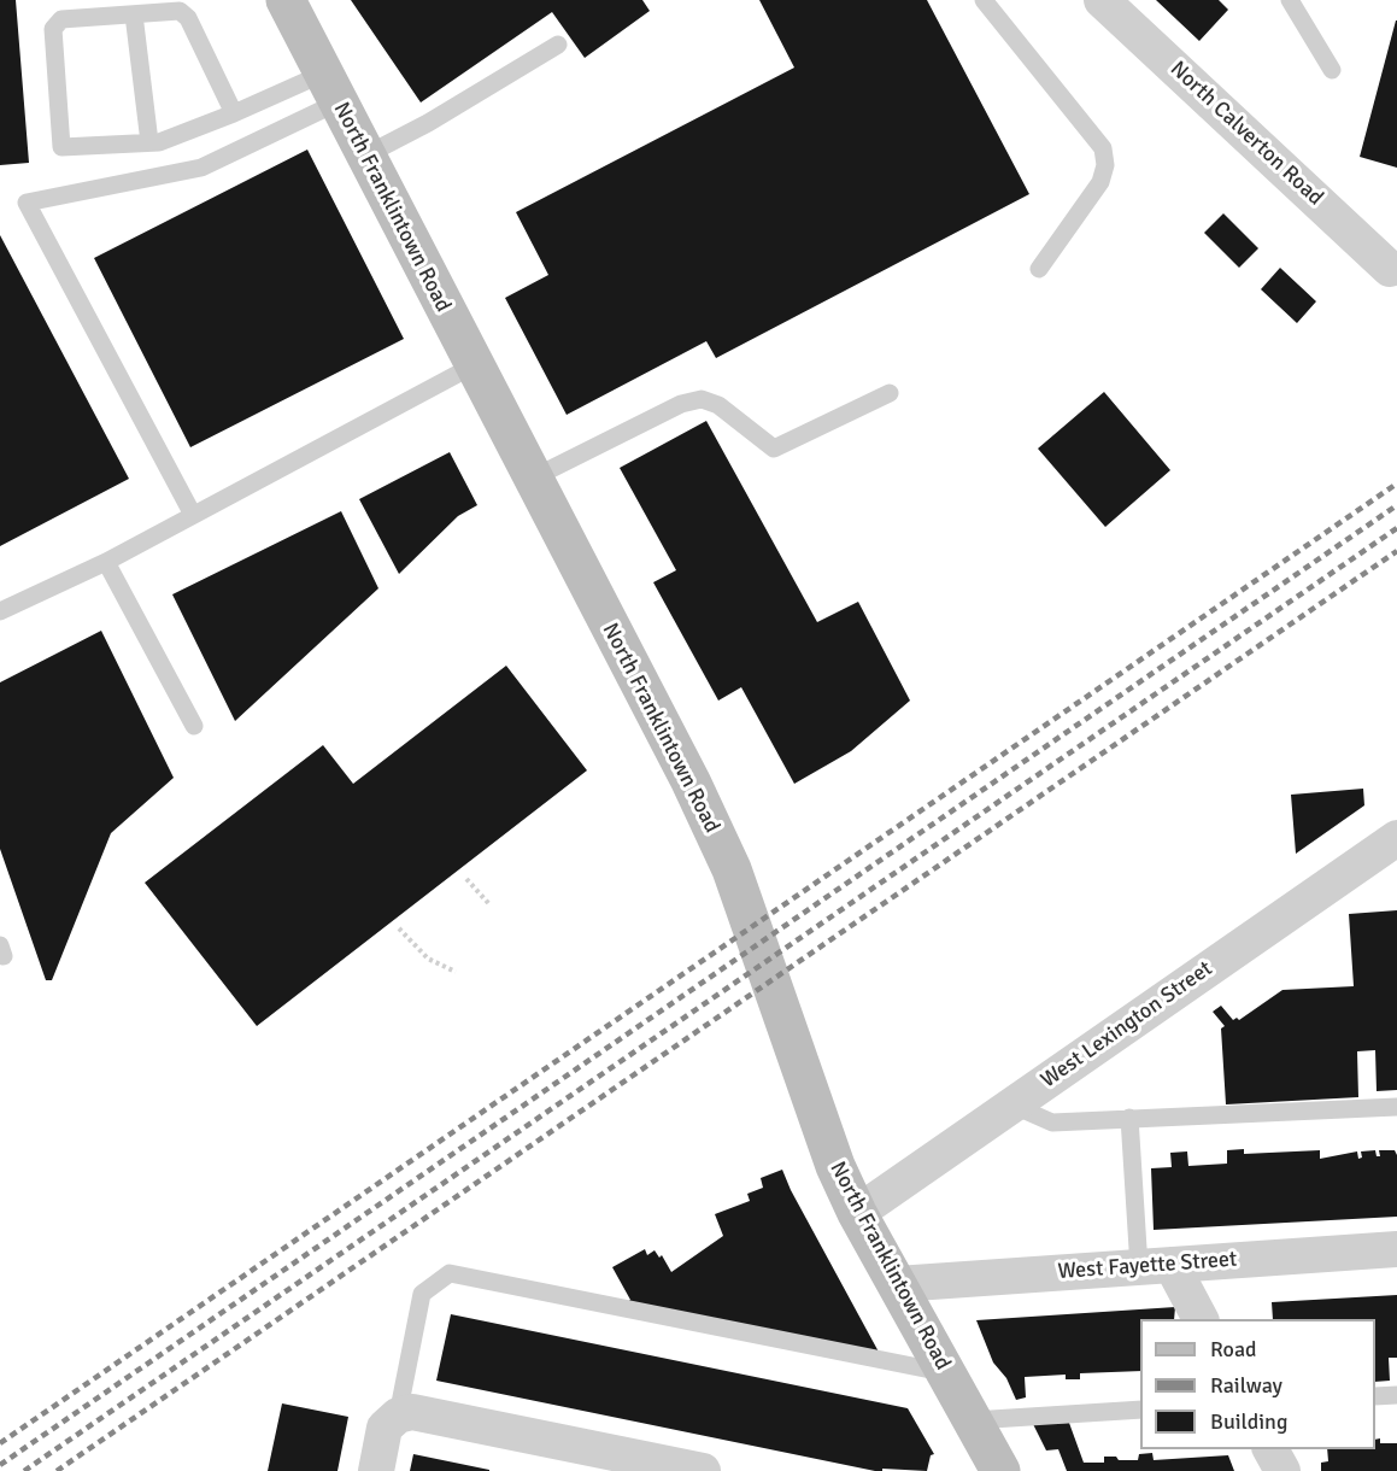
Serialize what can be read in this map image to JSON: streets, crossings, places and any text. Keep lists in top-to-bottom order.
{
  "streets": {
    "street": [
      "North Calverton Road",
      "North Franklintown Road",
      "West Lexington Street",
      "West Fayette Street"
    ]
  },
  "crossings": [
    ["North Franklintown Road", "West Lexington Street"],
    ["North Franklintown Road", "West Fayette Street"]
  ],
  "legend": ["Road", "Railway", "Building"]
}
